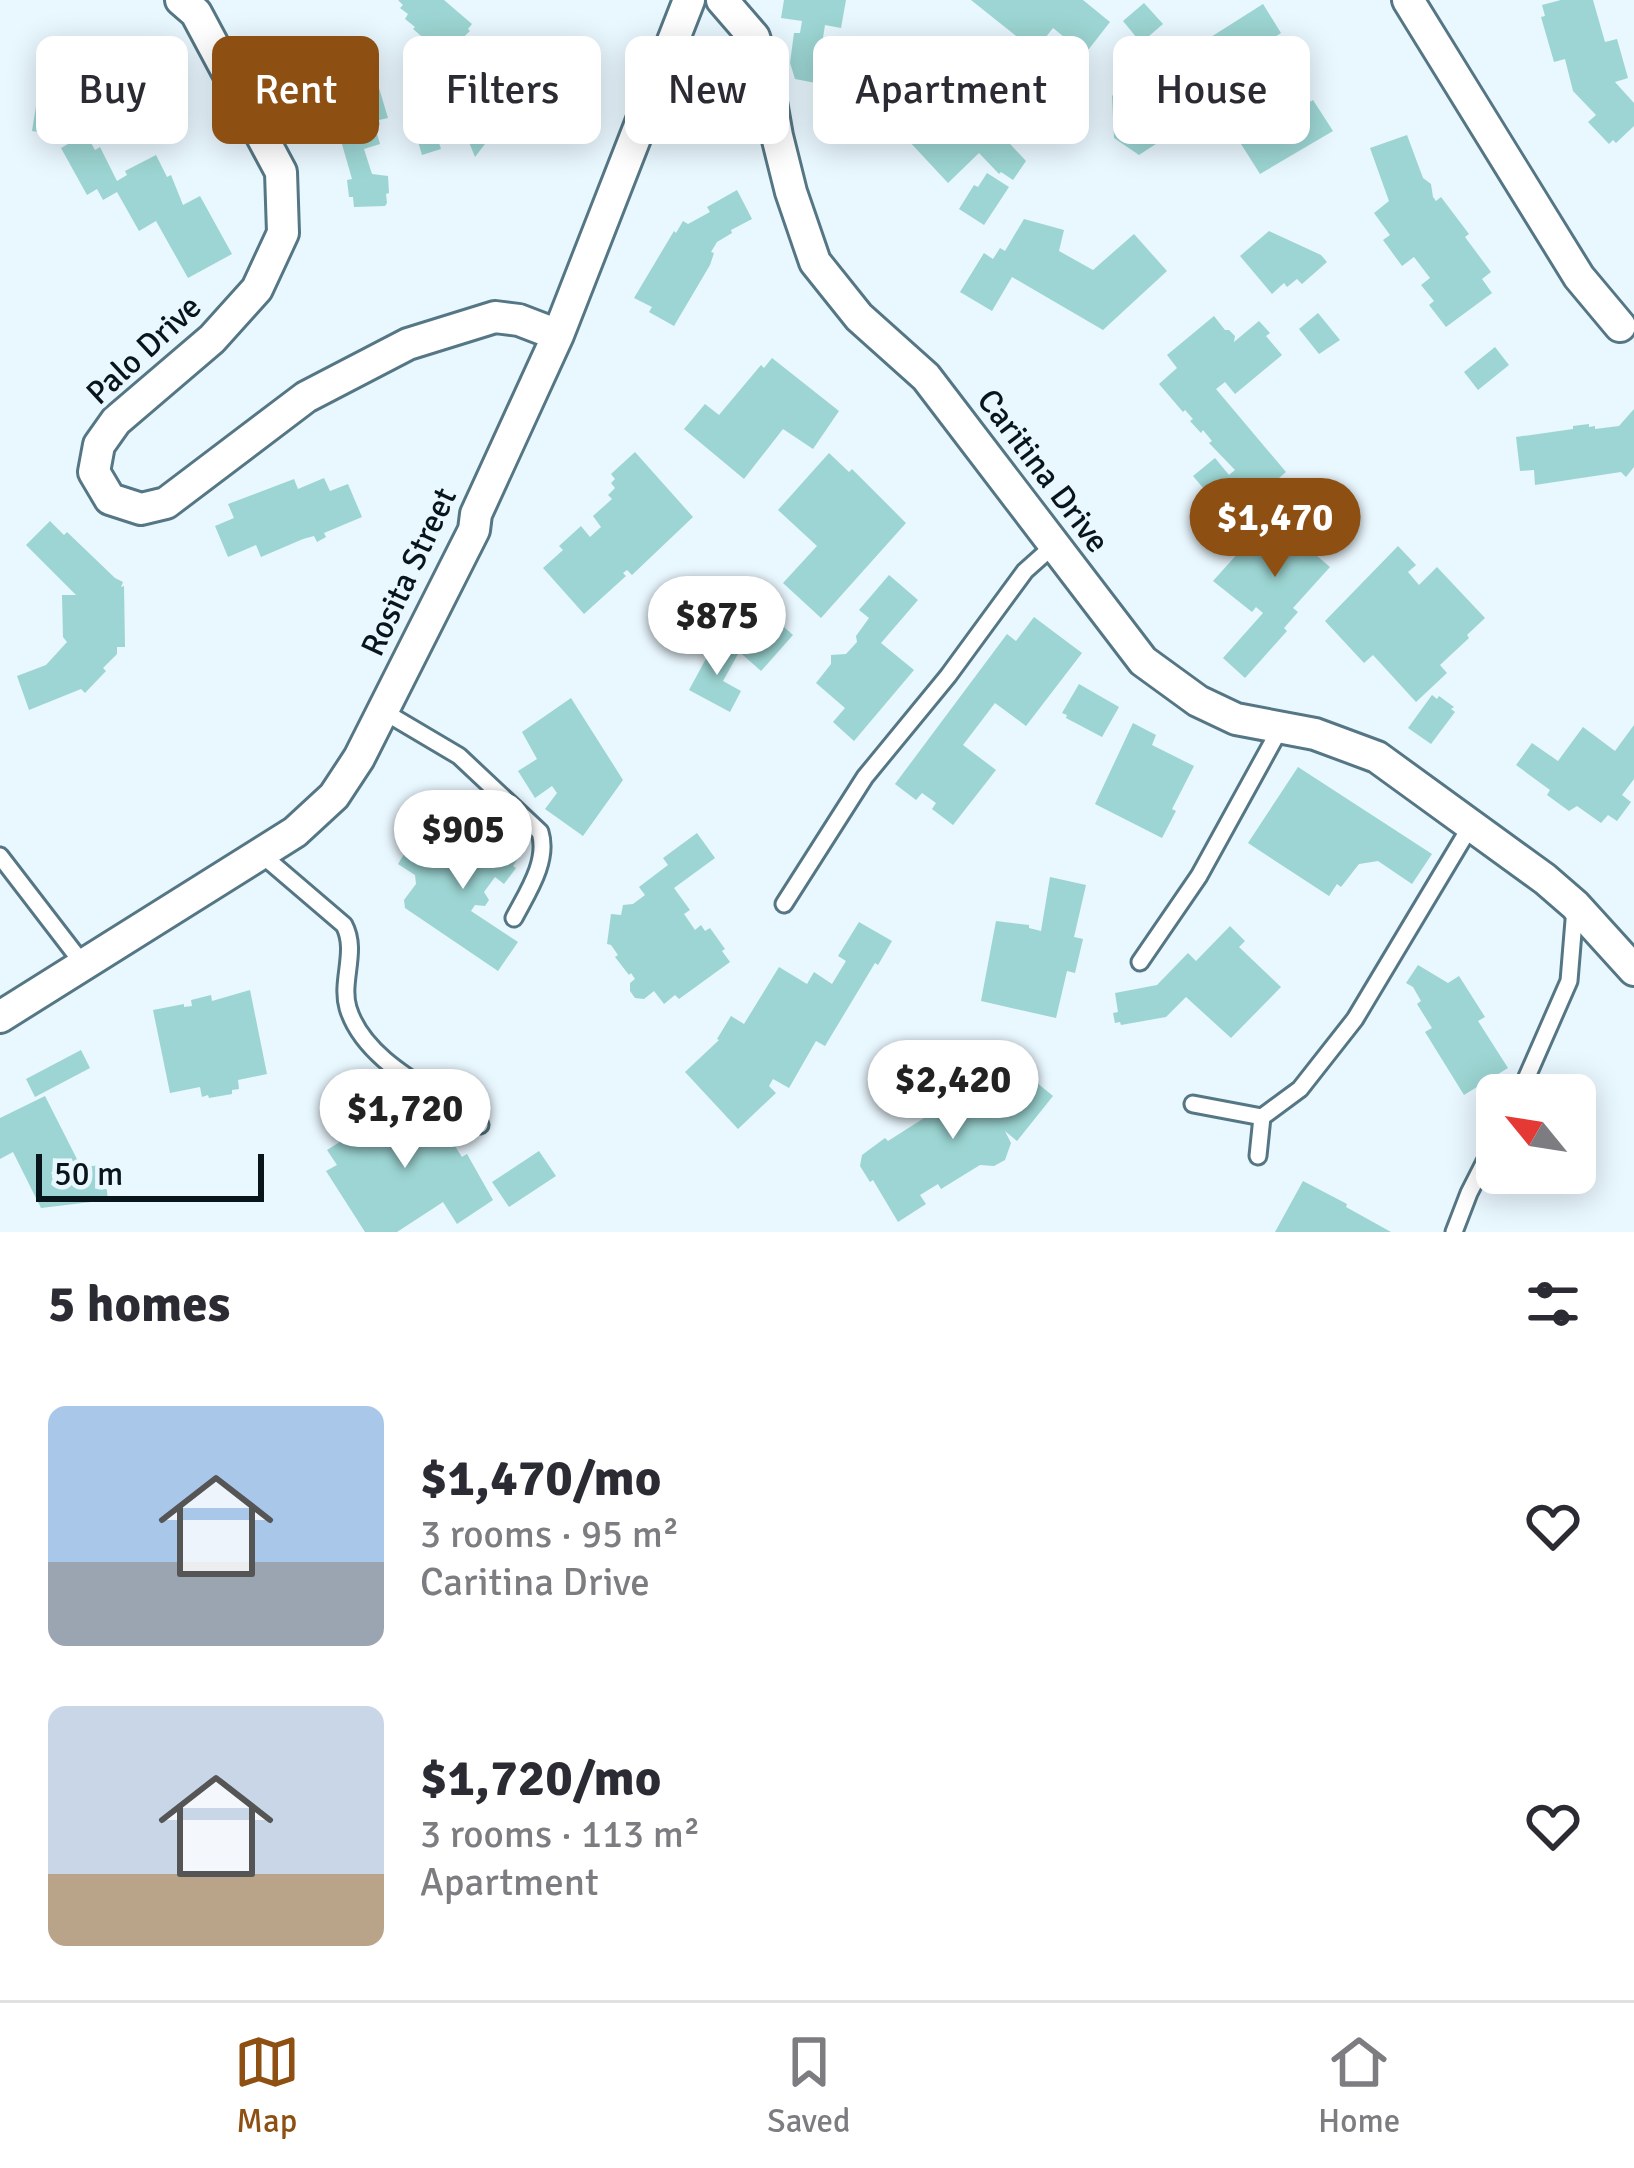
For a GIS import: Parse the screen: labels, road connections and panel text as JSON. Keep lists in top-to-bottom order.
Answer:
{
  "streets": {
    "street": ["Palo Drive", "Caritina Drive", "Rosita Street"]
  },
  "crossings": [
    ["Palo Drive", "Rosita Street"]
  ],
  "scale_bar": "50 m",
  "north": "top left",
  "page": {
    "chip": [
      "Buy",
      "Rent",
      "Filters",
      "New",
      "Apartment",
      "House"
    ],
    "price": [
      "$1,470",
      "$875",
      "$905",
      "$2,420",
      "$1,720"
    ],
    "scale": "50 m",
    "heading": "5 homes",
    "list": [
      {
        "name": "$1,470/mo",
        "note": "3 rooms · 95 m² · Caritina Drive"
      },
      {
        "name": "$1,720/mo",
        "note": "3 rooms · 113 m² · Apartment"
      }
    ],
    "tabs": ["Map", "Saved", "Home"]
  }
}
